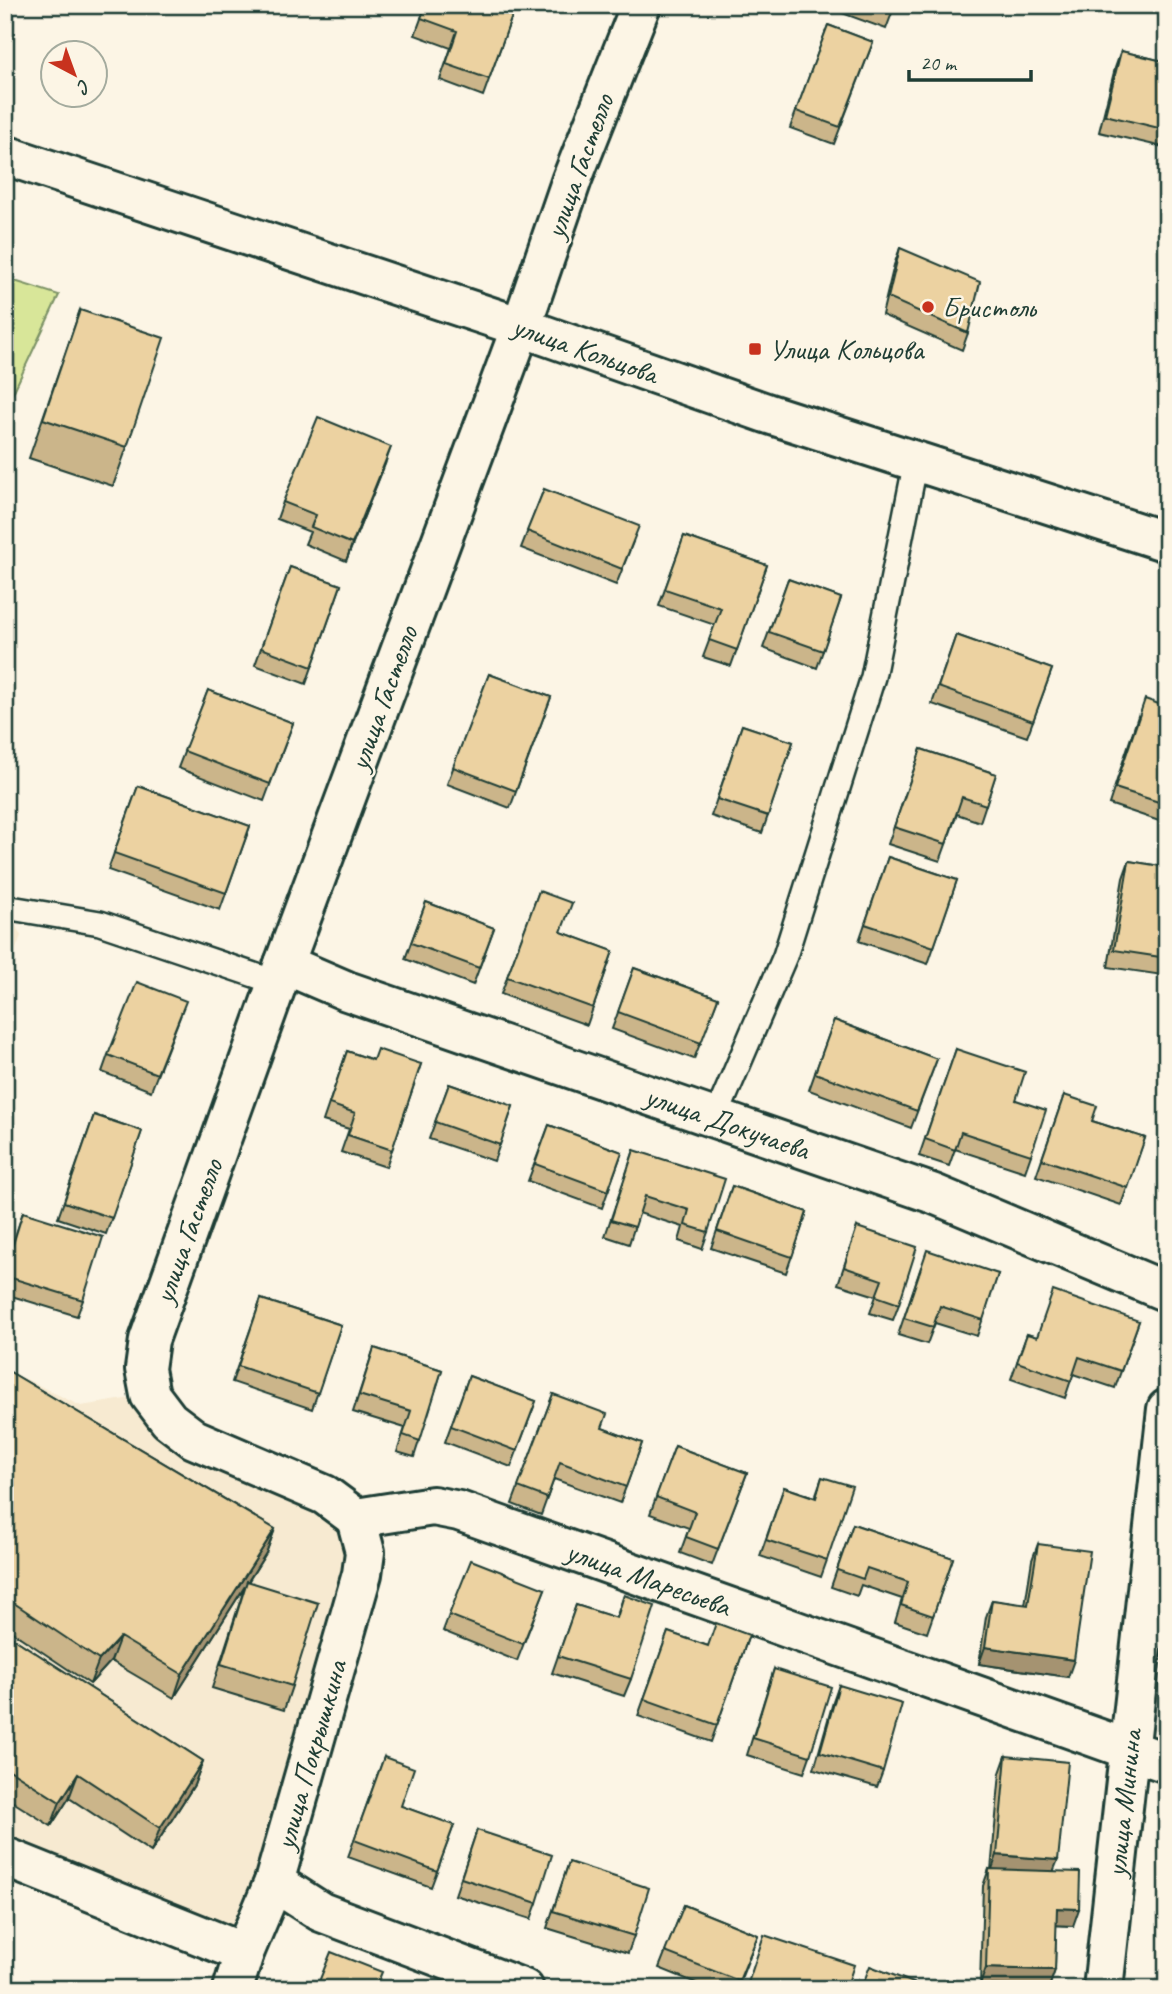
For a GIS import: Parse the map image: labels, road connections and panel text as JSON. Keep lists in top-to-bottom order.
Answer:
{
  "streets": {
    "street": [
      "улица Гастелло",
      "улица Кольцова",
      "улица Докучаева",
      "улица Маресьева",
      "улица Покрышкина",
      "улица Минина"
    ]
  },
  "crossings": [
    ["улица Гастелло", "улица Кольцова"],
    ["улица Гастелло", "улица Докучаева"],
    ["улица Гастелло", "улица Маресьева"],
    ["улица Гастелло", "улица Покрышкина"],
    ["улица Маресьева", "улица Покрышкина"],
    ["улица Маресьева", "улица Минина"]
  ],
  "places": {
    "other": ["Бристоль"],
    "transit": ["Улица Кольцова"]
  },
  "scale_bar": "20 m",
  "north": "bottom right"
}
